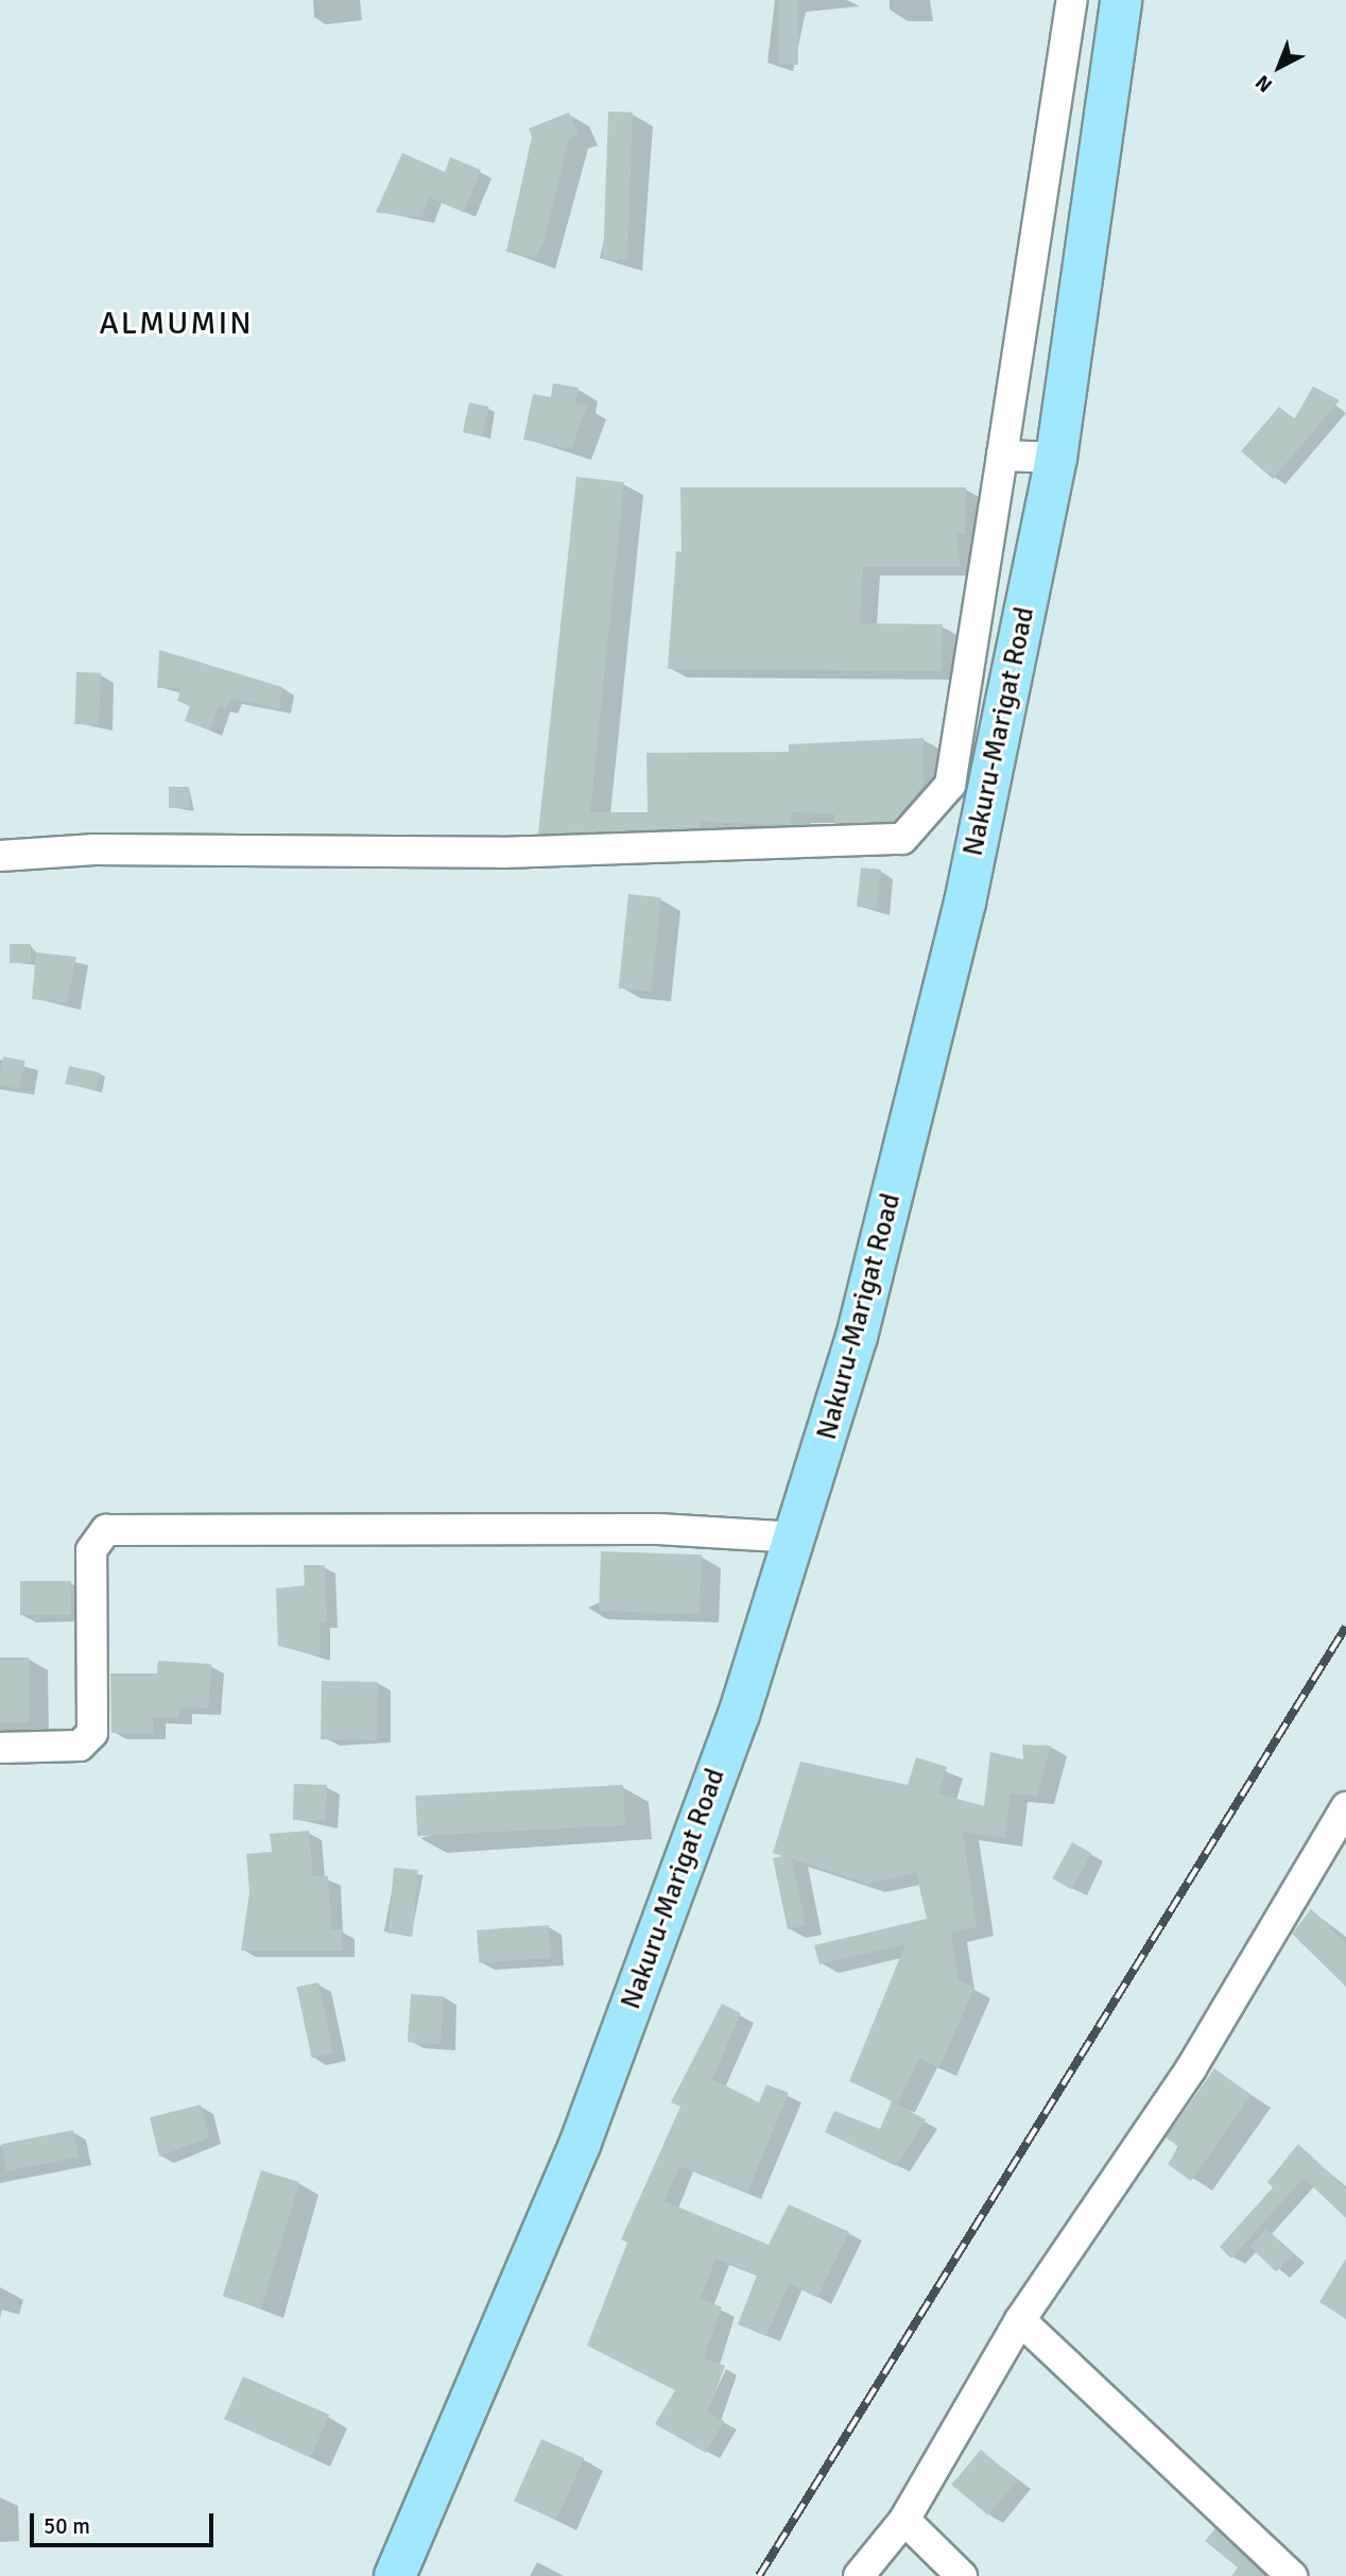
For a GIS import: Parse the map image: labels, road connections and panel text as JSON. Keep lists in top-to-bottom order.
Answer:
{
  "streets": {
    "main road": ["Nakuru-Marigat Road"]
  },
  "districts": ["ALMUMIN"],
  "scale_bar": "50 m",
  "north": "bottom left"
}
